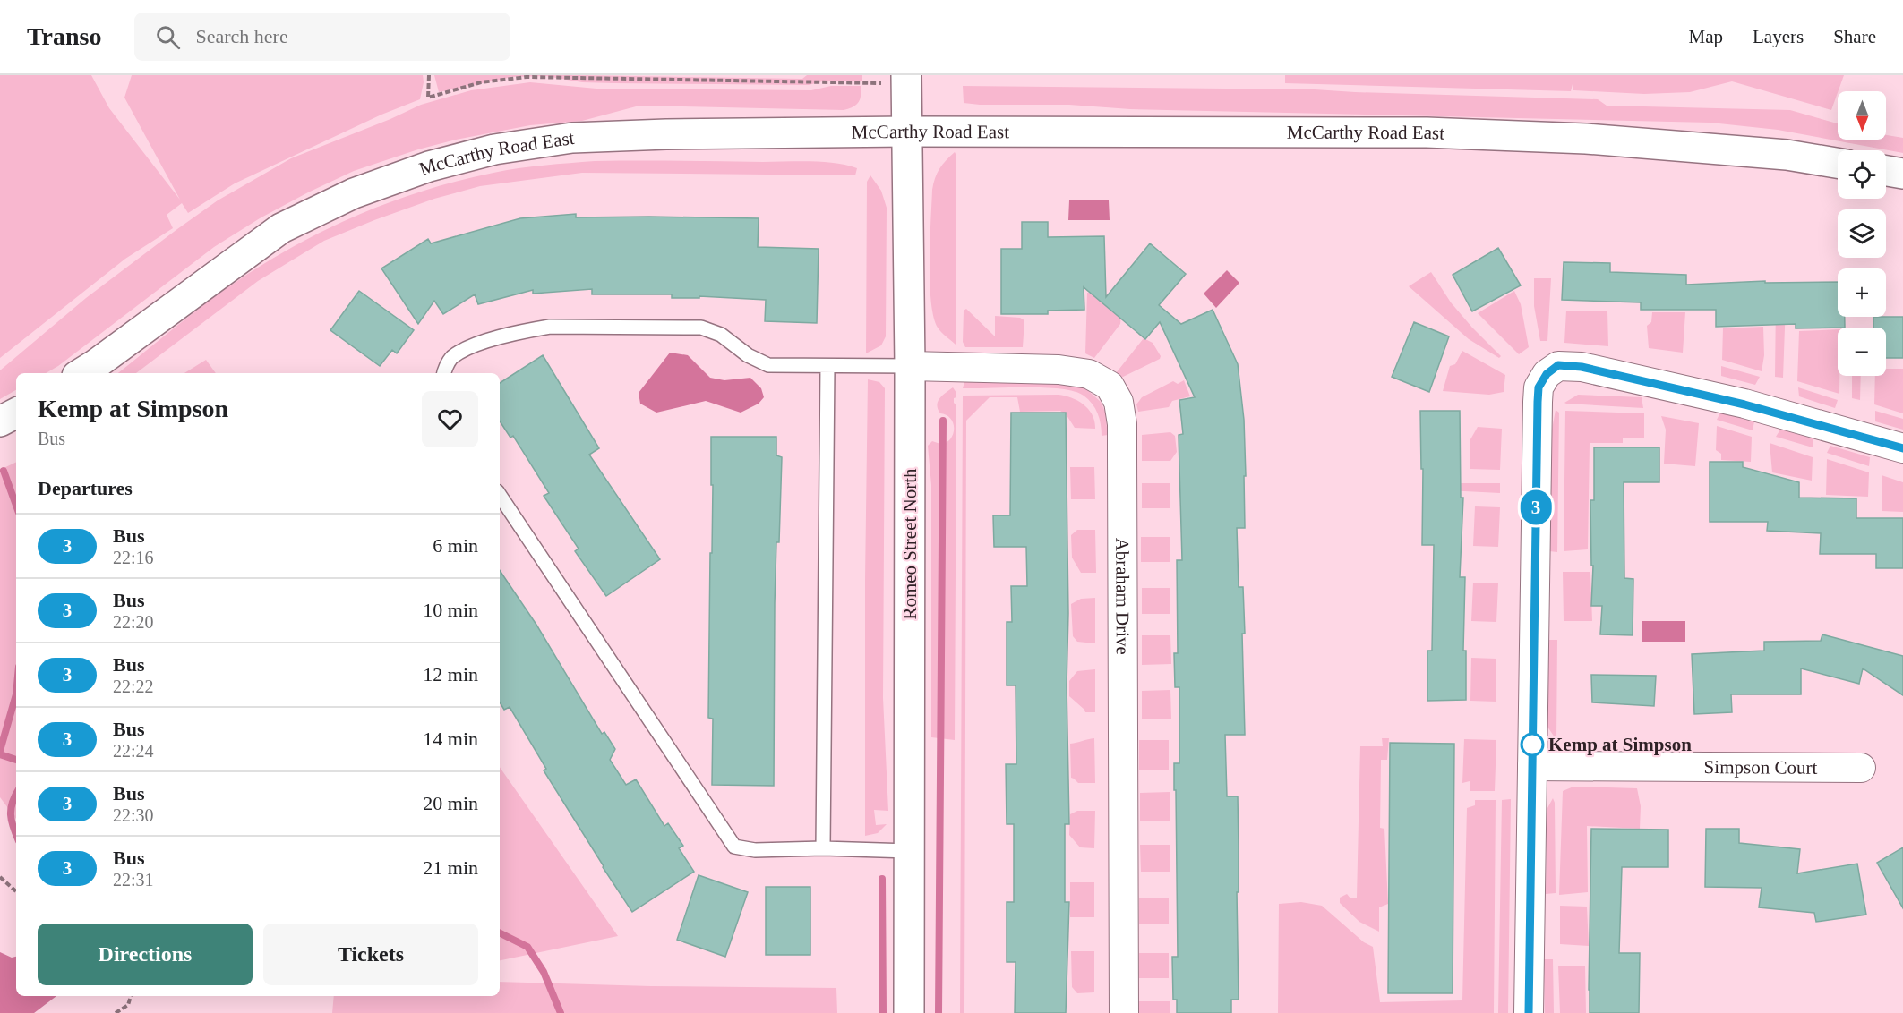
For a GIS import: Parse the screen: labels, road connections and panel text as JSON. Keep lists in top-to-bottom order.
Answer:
{
  "streets": {
    "street": [
      "McCarthy Road East",
      "Romeo Street North",
      "Abraham Drive",
      "Simpson Court"
    ]
  },
  "crossings": [
    ["McCarthy Road East", "Romeo Street North"],
    ["Romeo Street North", "Abraham Drive"]
  ],
  "places": ["Kemp at Simpson"],
  "lines": ["bus line 3"],
  "north": "bottom",
  "page": {
    "header": "Transo",
    "search": "Search here",
    "nav": ["Map", "Layers", "Share"],
    "on_map": "3",
    "map_buttons": ["+", "−"],
    "heading": [
      ["Kemp at Simpson", "Bus"],
      "Departures"
    ],
    "list": [
      {
        "mark": "3",
        "name": "Bus",
        "note": "22:16",
        "value": "6 min"
      },
      {
        "mark": "3",
        "name": "Bus",
        "note": "22:20",
        "value": "10 min"
      },
      {
        "mark": "3",
        "name": "Bus",
        "note": "22:22",
        "value": "12 min"
      },
      {
        "mark": "3",
        "name": "Bus",
        "note": "22:24",
        "value": "14 min"
      },
      {
        "mark": "3",
        "name": "Bus",
        "note": "22:30",
        "value": "20 min"
      },
      {
        "mark": "3",
        "name": "Bus",
        "note": "22:31",
        "value": "21 min"
      }
    ],
    "buttons": ["Directions", "Tickets"]
  }
}
